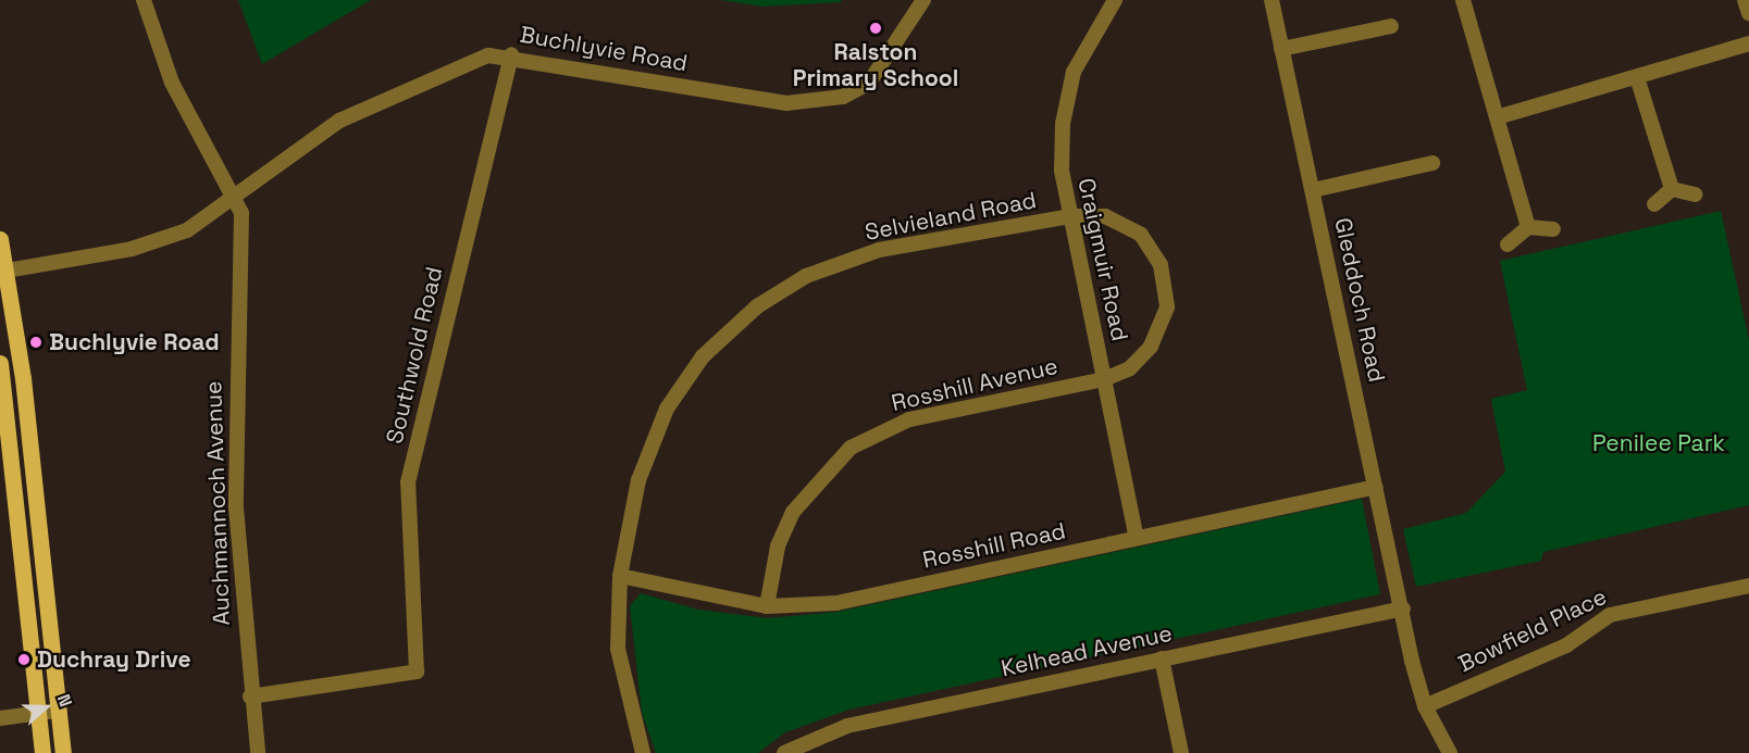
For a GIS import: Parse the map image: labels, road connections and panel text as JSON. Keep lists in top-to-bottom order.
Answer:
{
  "streets": {
    "street": [
      "Buchlyvie Road",
      "Selvieland Road",
      "Craigmuir Road",
      "Gleddoch Road",
      "Southwold Road",
      "Rosshill Avenue",
      "Auchmannoch Avenue",
      "Rosshill Road",
      "Bowfield Place",
      "Kelhead Avenue"
    ]
  },
  "crossings": [
    ["Buchlyvie Road", "Southwold Road"],
    ["Buchlyvie Road", "Auchmannoch Avenue"],
    ["Selvieland Road", "Craigmuir Road"],
    ["Selvieland Road", "Rosshill Avenue"],
    ["Selvieland Road", "Rosshill Road"],
    ["Craigmuir Road", "Rosshill Avenue"],
    ["Craigmuir Road", "Rosshill Road"],
    ["Gleddoch Road", "Rosshill Road"],
    ["Gleddoch Road", "Bowfield Place"],
    ["Gleddoch Road", "Kelhead Avenue"],
    ["Southwold Road", "Auchmannoch Avenue"],
    ["Rosshill Avenue", "Rosshill Road"]
  ],
  "parks": ["Penilee Park"],
  "places": ["Ralston Primary School", "Buchlyvie Road", "Duchray Drive"],
  "north": "right"
}
